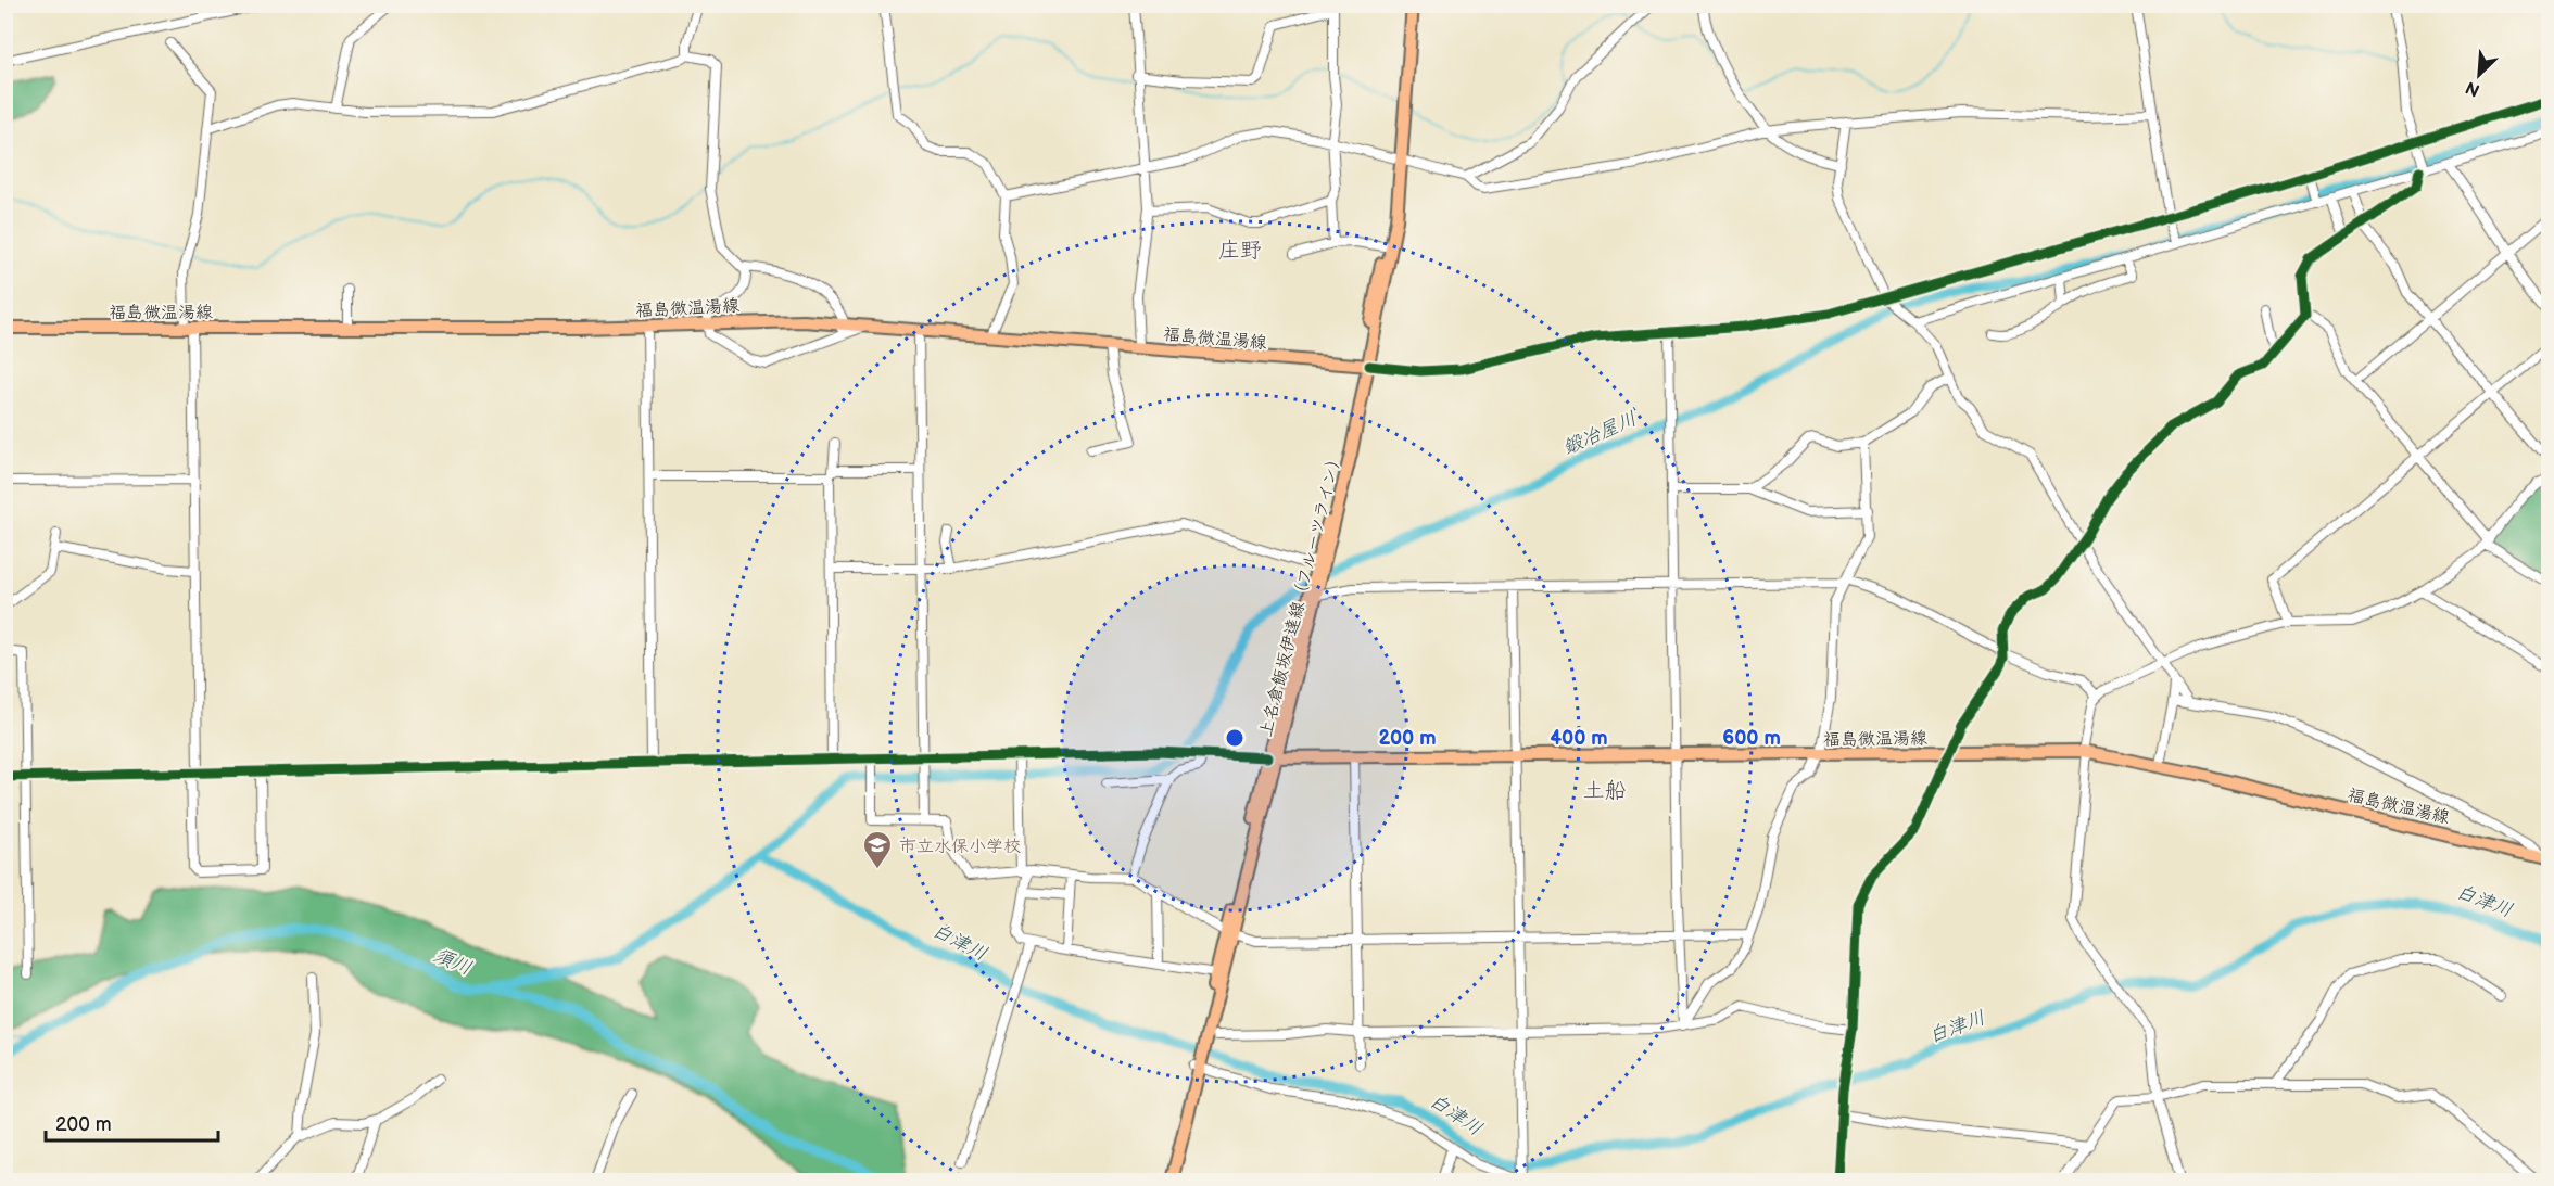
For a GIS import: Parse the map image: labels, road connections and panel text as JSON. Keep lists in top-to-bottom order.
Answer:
{
  "streets": {
    "main road": ["福島微温湯線", "上名倉飯坂伊達線（フルーツライン）"]
  },
  "crossings": [
    ["福島微温湯線", "上名倉飯坂伊達線（フルーツライン）"]
  ],
  "districts": ["庄野", "土船"],
  "water": ["鍛冶屋川", "白津川", "須川"],
  "places": {
    "school or university": ["市立水保小学校"]
  },
  "scale_bar": "200 m",
  "north": "bottom left",
  "rings": ["200 m", "400 m", "600 m"]
}
